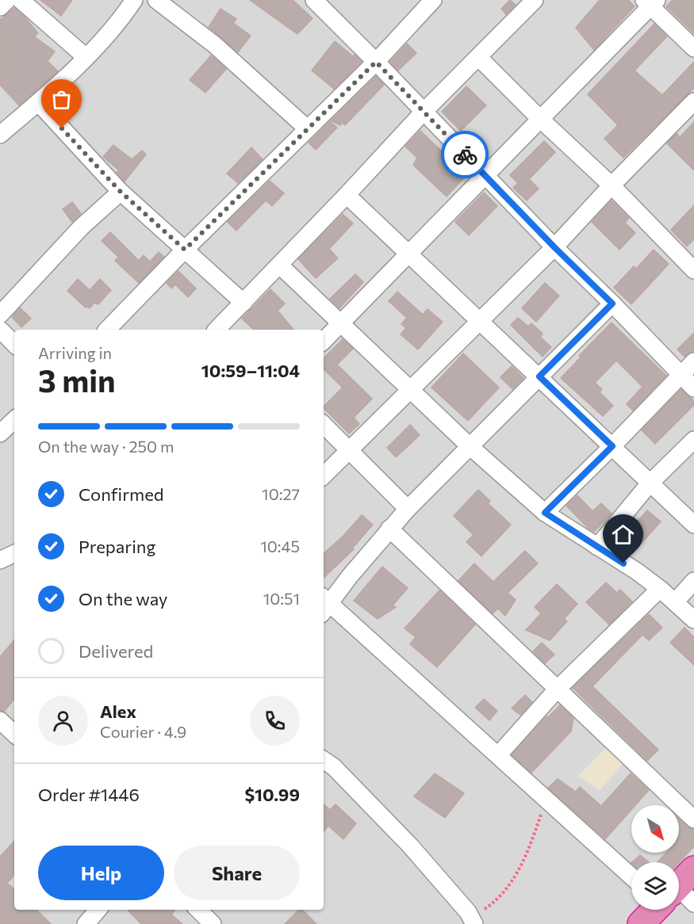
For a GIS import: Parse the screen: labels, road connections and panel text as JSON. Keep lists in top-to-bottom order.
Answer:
{
  "north": "bottom right",
  "page": {
    "heading": ["3 min", "Arriving in", "10:59–11:04"],
    "panel": [
      "Alex",
      "Courier · 4.9",
      "Order #1446",
      "$10.99"
    ],
    "bar": "On the way · 250 m",
    "list": [
      ["Confirmed", "10:27"],
      ["Preparing", "10:45"],
      ["On the way", "10:51"],
      "Delivered"
    ],
    "buttons": ["Help", "Share"]
  }
}
